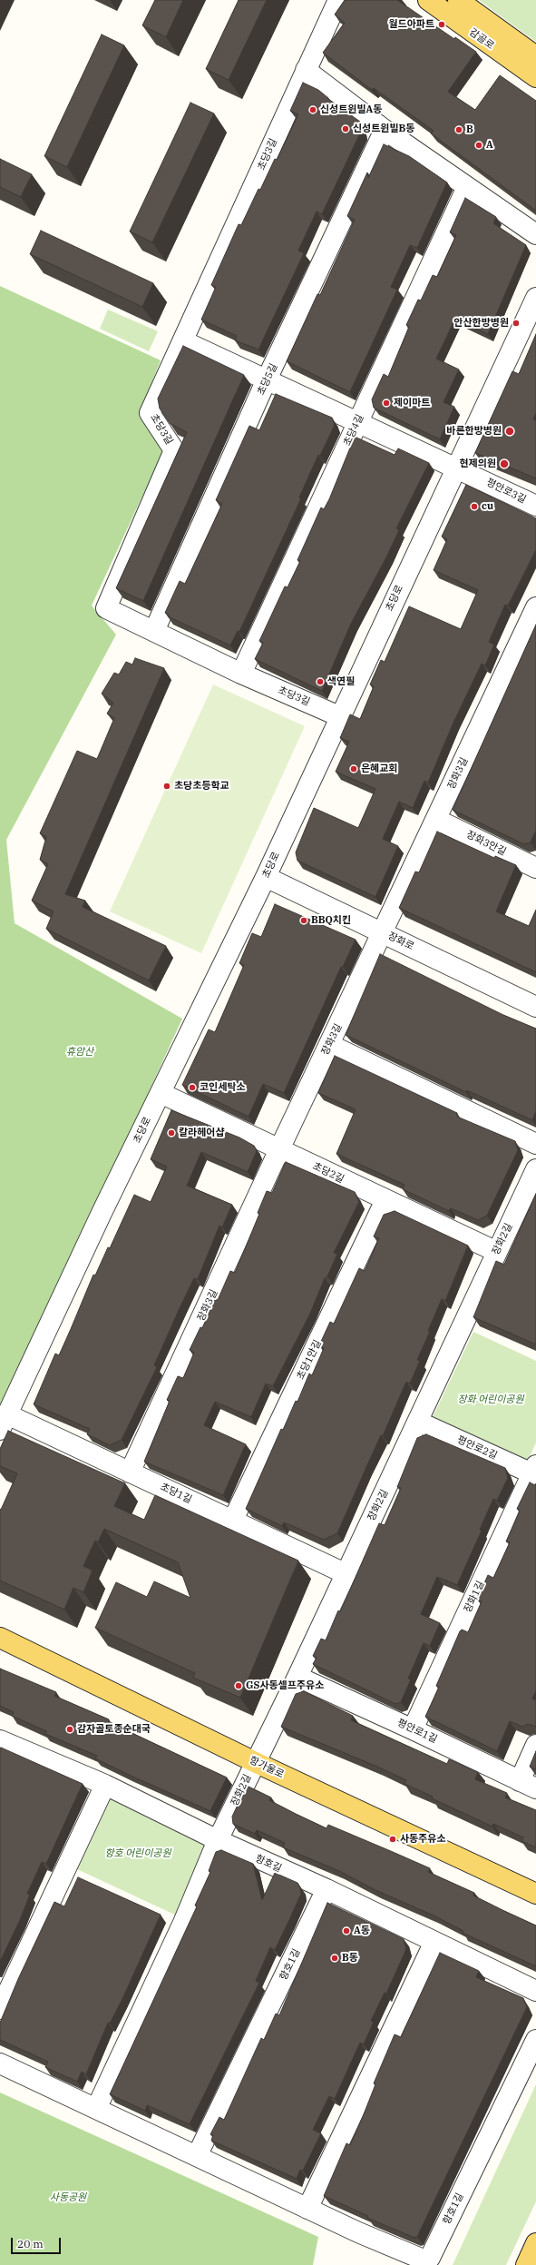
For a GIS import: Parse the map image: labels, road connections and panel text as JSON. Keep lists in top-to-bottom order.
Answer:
{
  "streets": {
    "main road": ["감골로", "항가울로"],
    "street": [
      "초당3길",
      "초당5길",
      "초당4길",
      "평안로3길",
      "초당로",
      "장화3길",
      "장화3안길",
      "장화로",
      "초당2길",
      "장화2길",
      "초당1안길",
      "평안로2길",
      "초당1길",
      "장화1길",
      "평안로1길",
      "항호길",
      "항호1길"
    ]
  },
  "crossings": [
    ["초당3길", "초당5길"],
    ["초당3길", "초당4길"],
    ["초당3길", "평안로3길"],
    ["초당3길", "초당로"],
    ["초당5길", "평안로3길"],
    ["초당4길", "평안로3길"],
    ["평안로3길", "초당로"],
    ["초당로", "장화로"],
    ["초당로", "초당2길"],
    ["초당로", "초당1길"],
    ["장화3길", "장화3안길"],
    ["장화3길", "장화로"],
    ["장화3길", "초당2길"],
    ["장화3길", "초당1길"],
    ["초당2길", "장화2길"],
    ["초당2길", "초당1안길"],
    ["장화2길", "평안로2길"],
    ["장화2길", "초당1길"],
    ["장화2길", "평안로1길"],
    ["장화2길", "항가울로"],
    ["장화2길", "항호길"],
    ["초당1안길", "초당1길"],
    ["평안로2길", "장화1길"],
    ["장화1길", "평안로1길"],
    ["항호길", "항호1길"]
  ],
  "parks": [
    "휴암산",
    "장화 어린이공원",
    "항호 어린이공원",
    "사동공원"
  ],
  "places": [
    "월드아파트",
    "신성트윈빌A동",
    "신성트윈빌B동",
    "B",
    "A",
    "안산한방병원",
    "제이마트",
    "바른한방병원",
    "현제의원",
    "cu",
    "색연필",
    "은혜교회",
    "초당초등학교",
    "BBQ치킨",
    "코인세탁소",
    "칼라헤어샵",
    "GS사동셀프주유소",
    "감자골토종순대국",
    "사동주유소",
    "A동",
    "B동"
  ],
  "scale_bar": "20 m"
}
